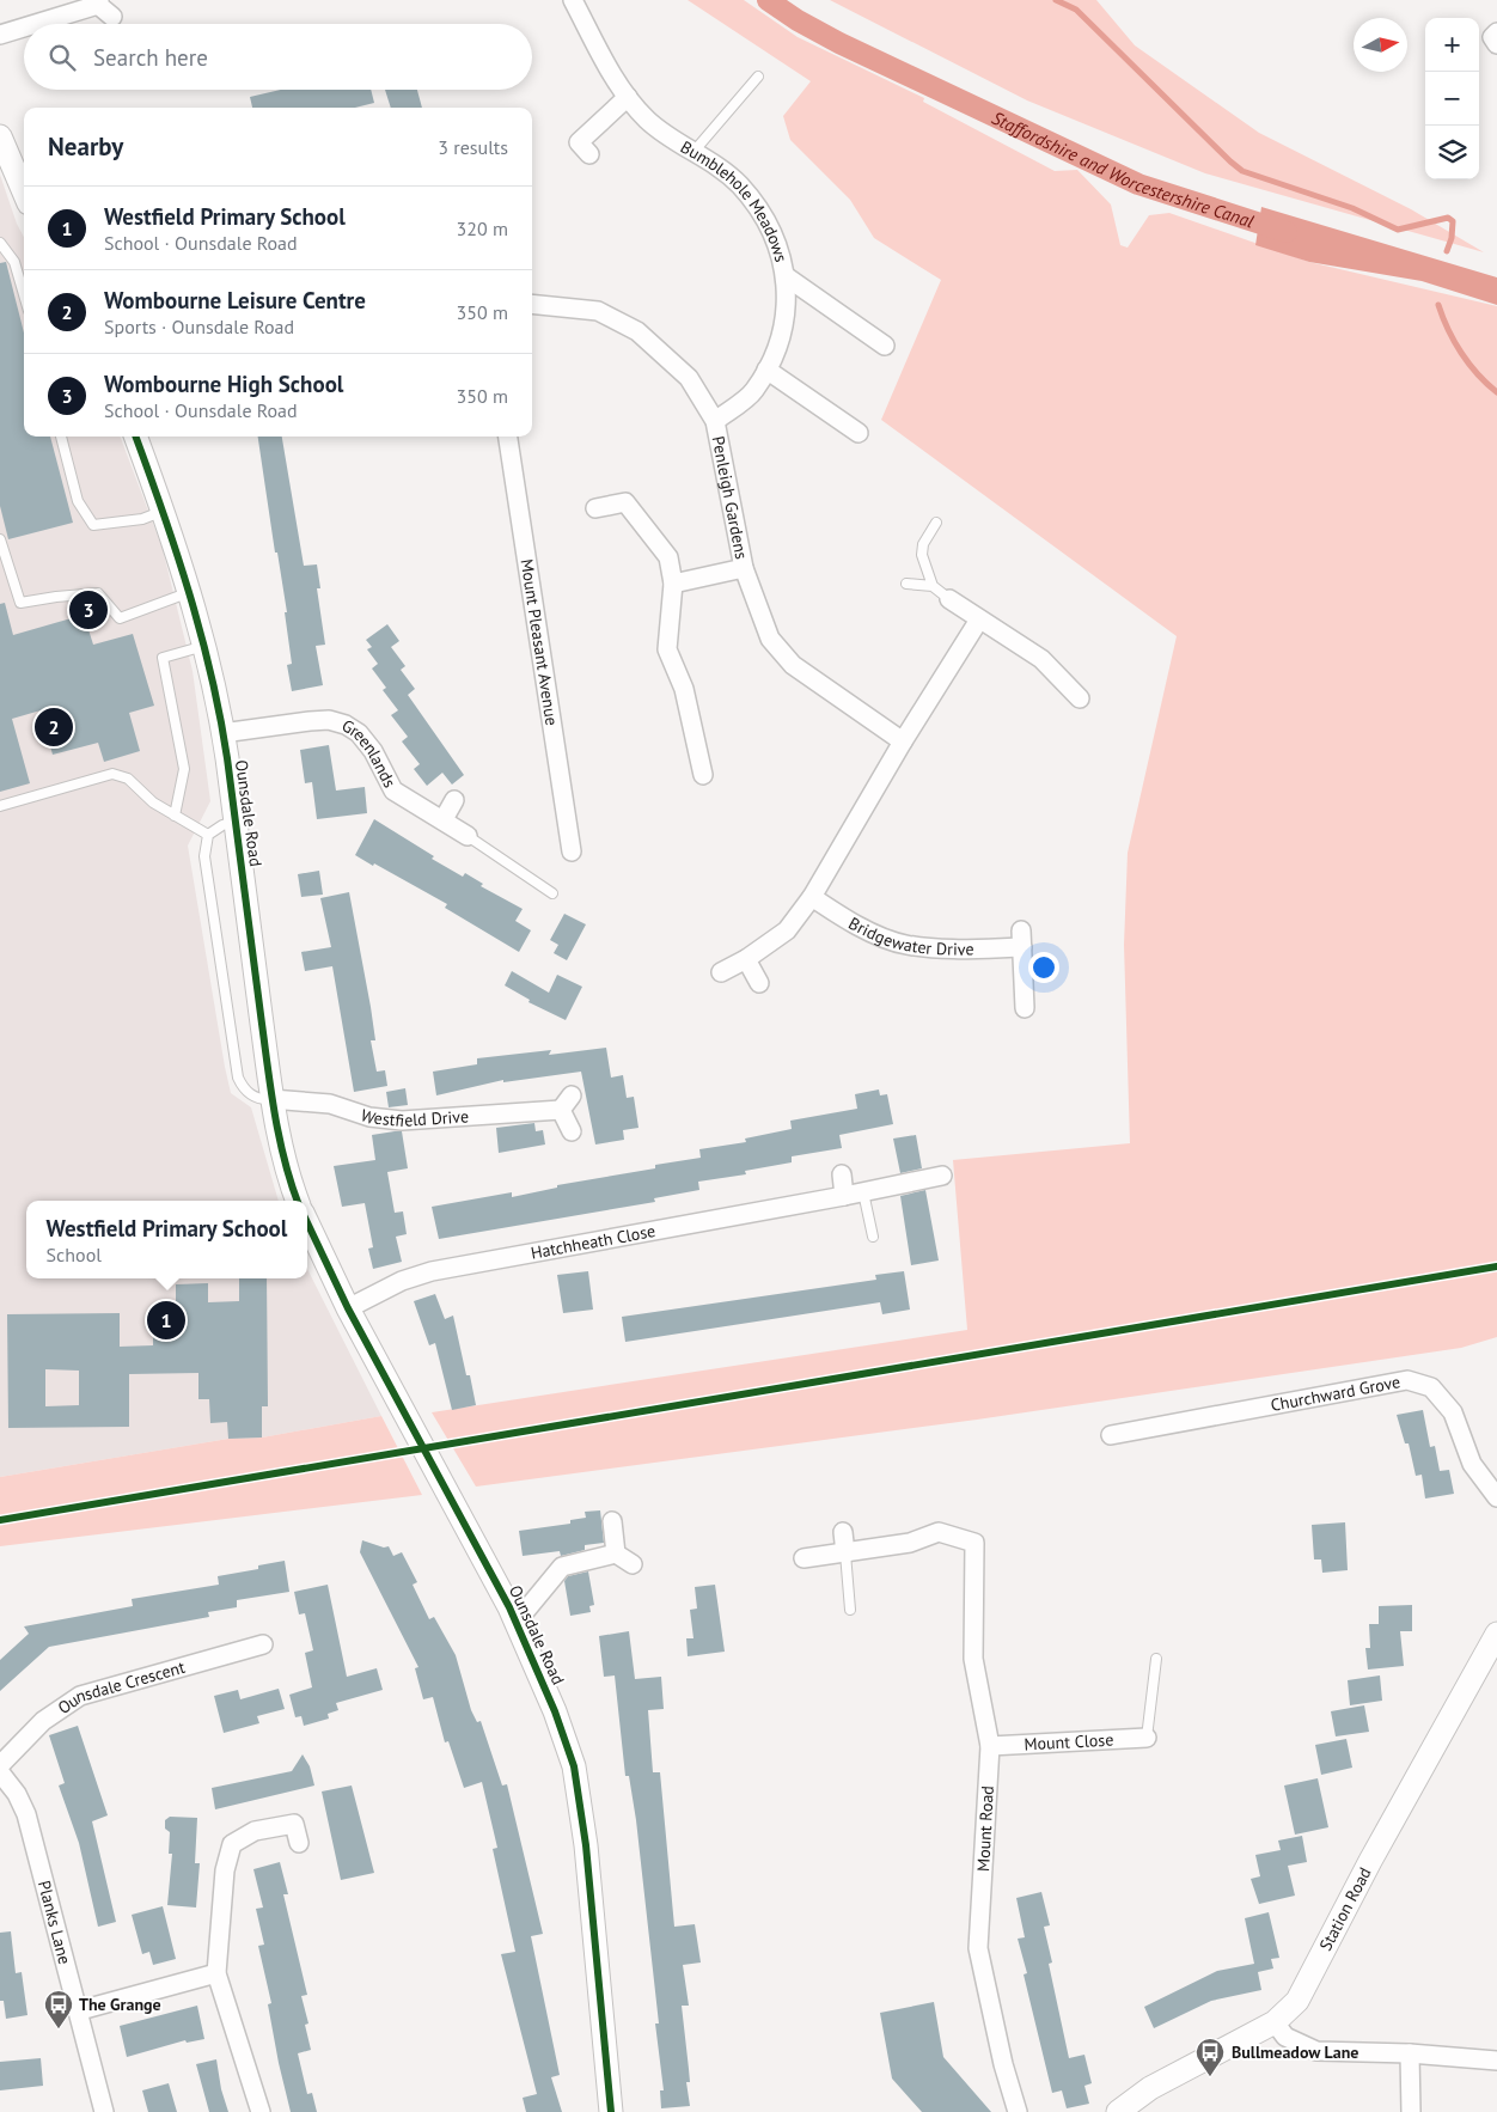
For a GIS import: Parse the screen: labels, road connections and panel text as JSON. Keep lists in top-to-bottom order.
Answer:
{
  "streets": {
    "street": [
      "Bumblehole Meadows",
      "Penleigh Gardens",
      "Mount Pleasant Avenue",
      "Greenlands",
      "Ounsdale Road",
      "Bridgewater Drive",
      "Westfield Drive",
      "Hatchheath Close",
      "Churchward Grove",
      "Ounsdale Crescent",
      "Mount Close",
      "Mount Road",
      "Station Road",
      "Planks Lane"
    ]
  },
  "crossings": [
    ["Bumblehole Meadows", "Penleigh Gardens"],
    ["Greenlands", "Ounsdale Road"],
    ["Ounsdale Road", "Westfield Drive"],
    ["Ounsdale Road", "Hatchheath Close"],
    ["Mount Close", "Mount Road"]
  ],
  "water": ["Staffordshire and Worcestershire Canal"],
  "places": {
    "bus stop": ["The Grange", "Bullmeadow Lane"]
  },
  "north": "right",
  "page": {
    "map_buttons": ["+", "−"],
    "search": "Search here",
    "heading": ["Nearby", "3 results"],
    "list": [
      {
        "mark": "1",
        "name": "Westfield Primary School",
        "note": "School · Ounsdale Road",
        "value": "320 m"
      },
      {
        "mark": "2",
        "name": "Wombourne Leisure Centre",
        "note": "Sports · Ounsdale Road",
        "value": "350 m"
      },
      {
        "mark": "3",
        "name": "Wombourne High School",
        "note": "School · Ounsdale Road",
        "value": "350 m"
      }
    ],
    "pins": ["3", "2", "1"],
    "popup": ["Westfield Primary School", "School"]
  }
}
